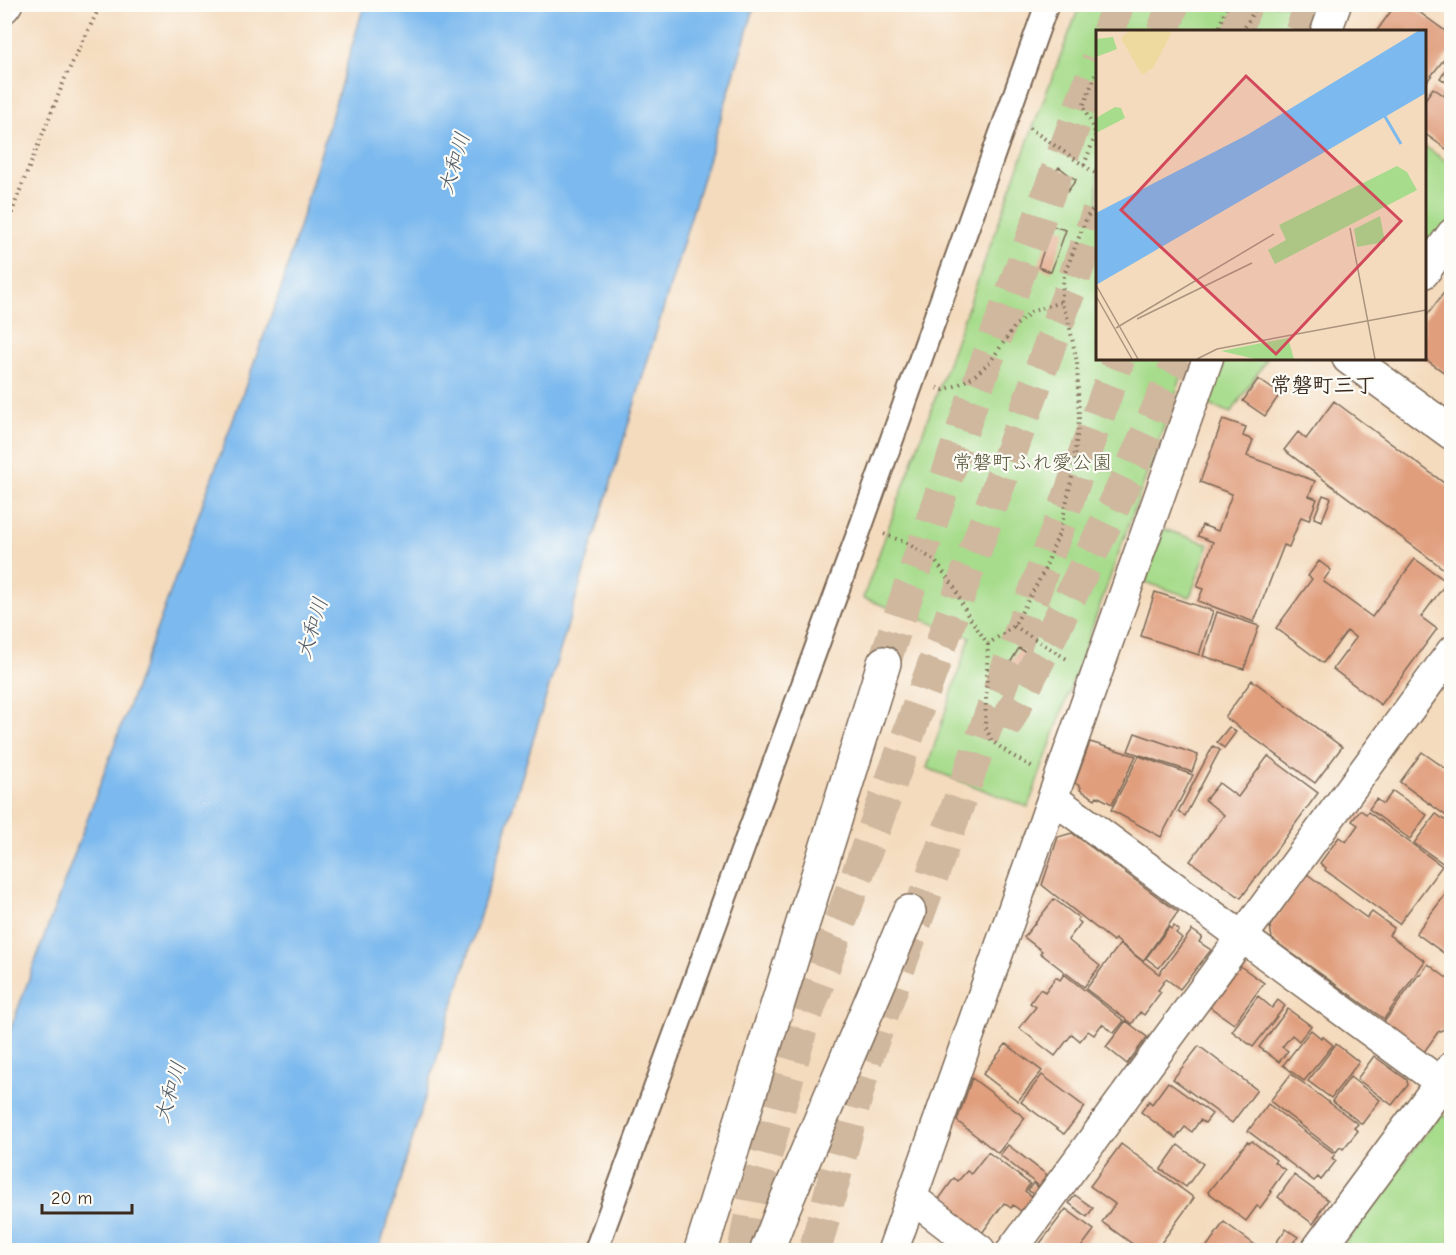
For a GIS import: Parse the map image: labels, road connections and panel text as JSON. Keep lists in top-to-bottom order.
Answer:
{
  "districts": ["常磐町三丁"],
  "water": ["大和川"],
  "parks": ["常磐町ふれ愛公園"],
  "scale_bar": "20 m"
}
